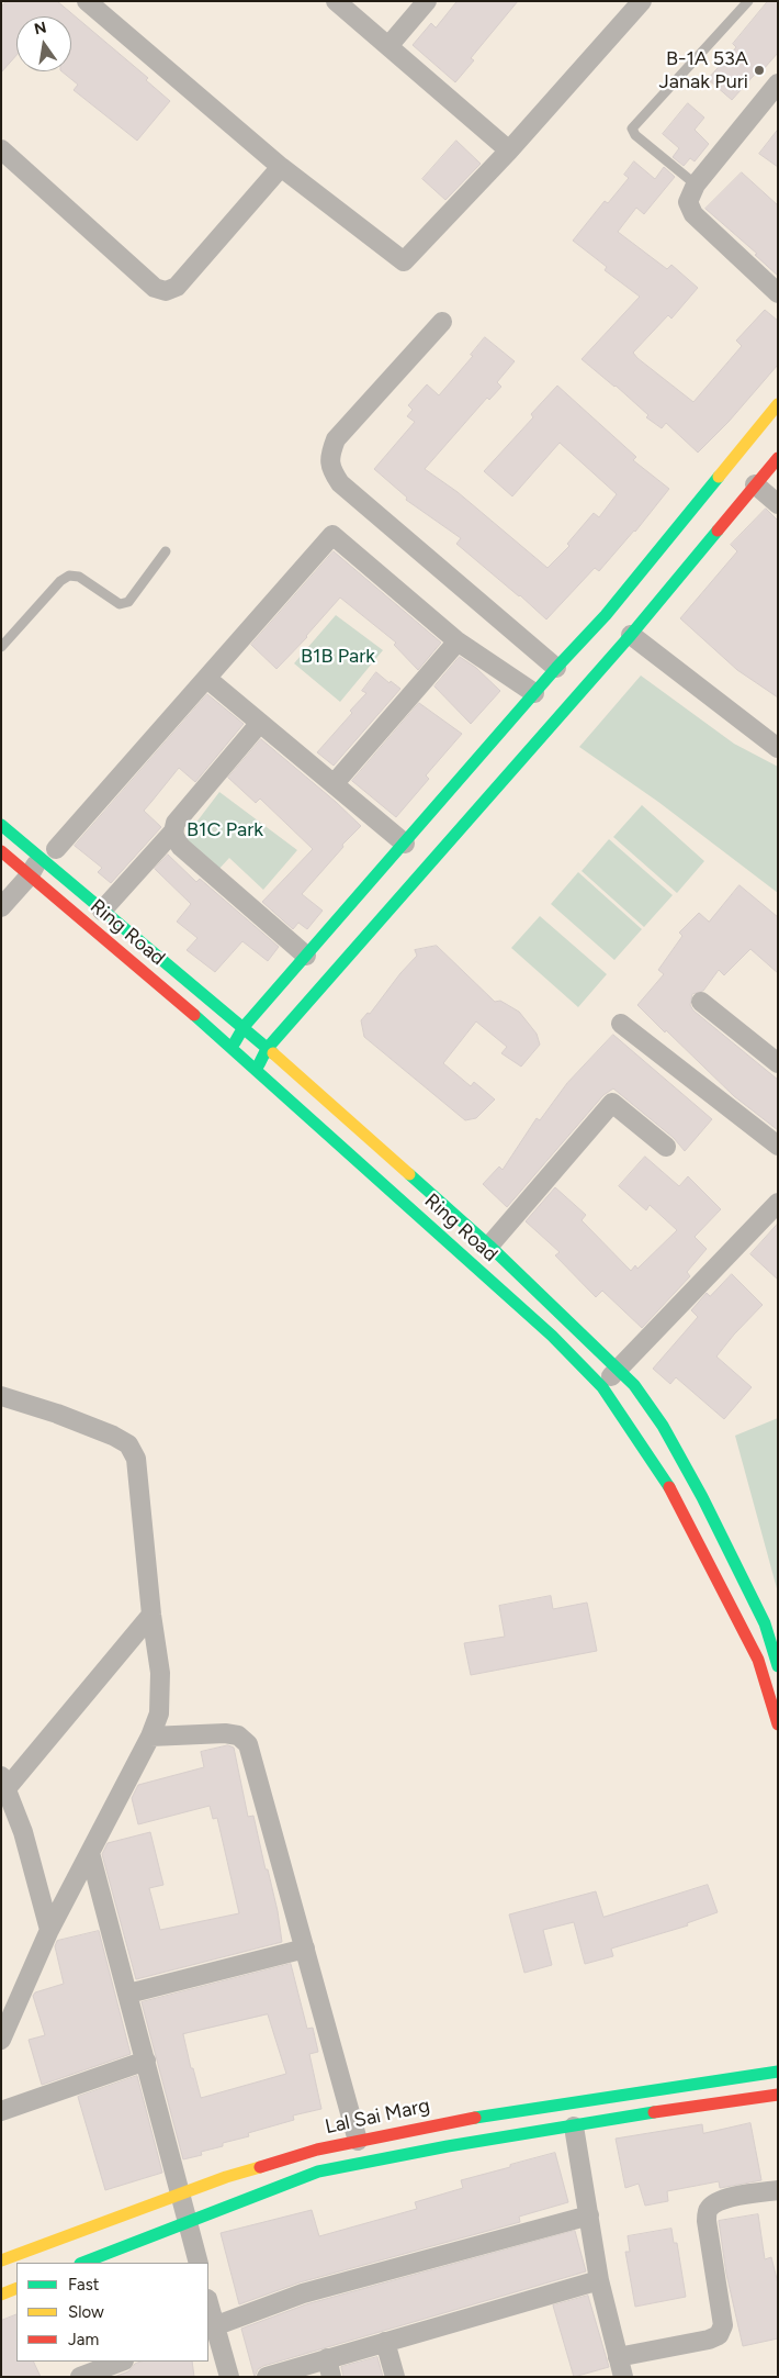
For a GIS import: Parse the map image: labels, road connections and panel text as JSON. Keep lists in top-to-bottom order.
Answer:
{
  "streets": {
    "street": ["Ring Road", "Lal Sai Marg"]
  },
  "parks": ["B1B Park", "B1C Park"],
  "places": ["B-1A 53A Janak Puri"],
  "legend": ["Fast", "Slow", "Jam"],
  "north": "top"
}
